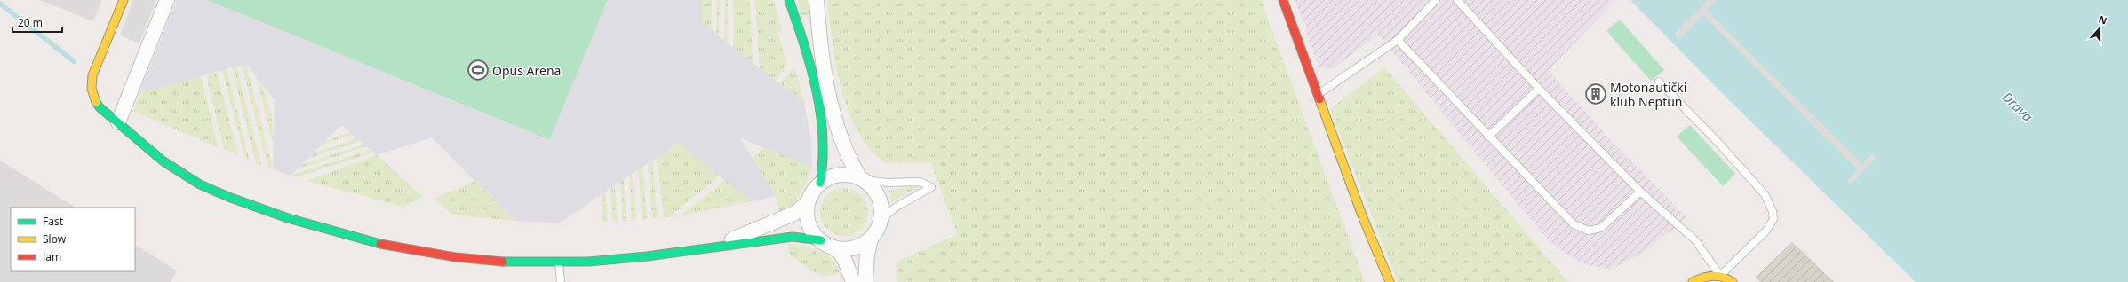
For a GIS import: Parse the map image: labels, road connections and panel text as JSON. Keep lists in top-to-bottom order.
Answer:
{
  "water": ["Drava"],
  "places": {
    "sports": ["Opus Arena"],
    "building": ["Motonautički klub Neptun"]
  },
  "legend": ["Fast", "Slow", "Jam"],
  "scale_bar": "20 m",
  "north": "top"
}
